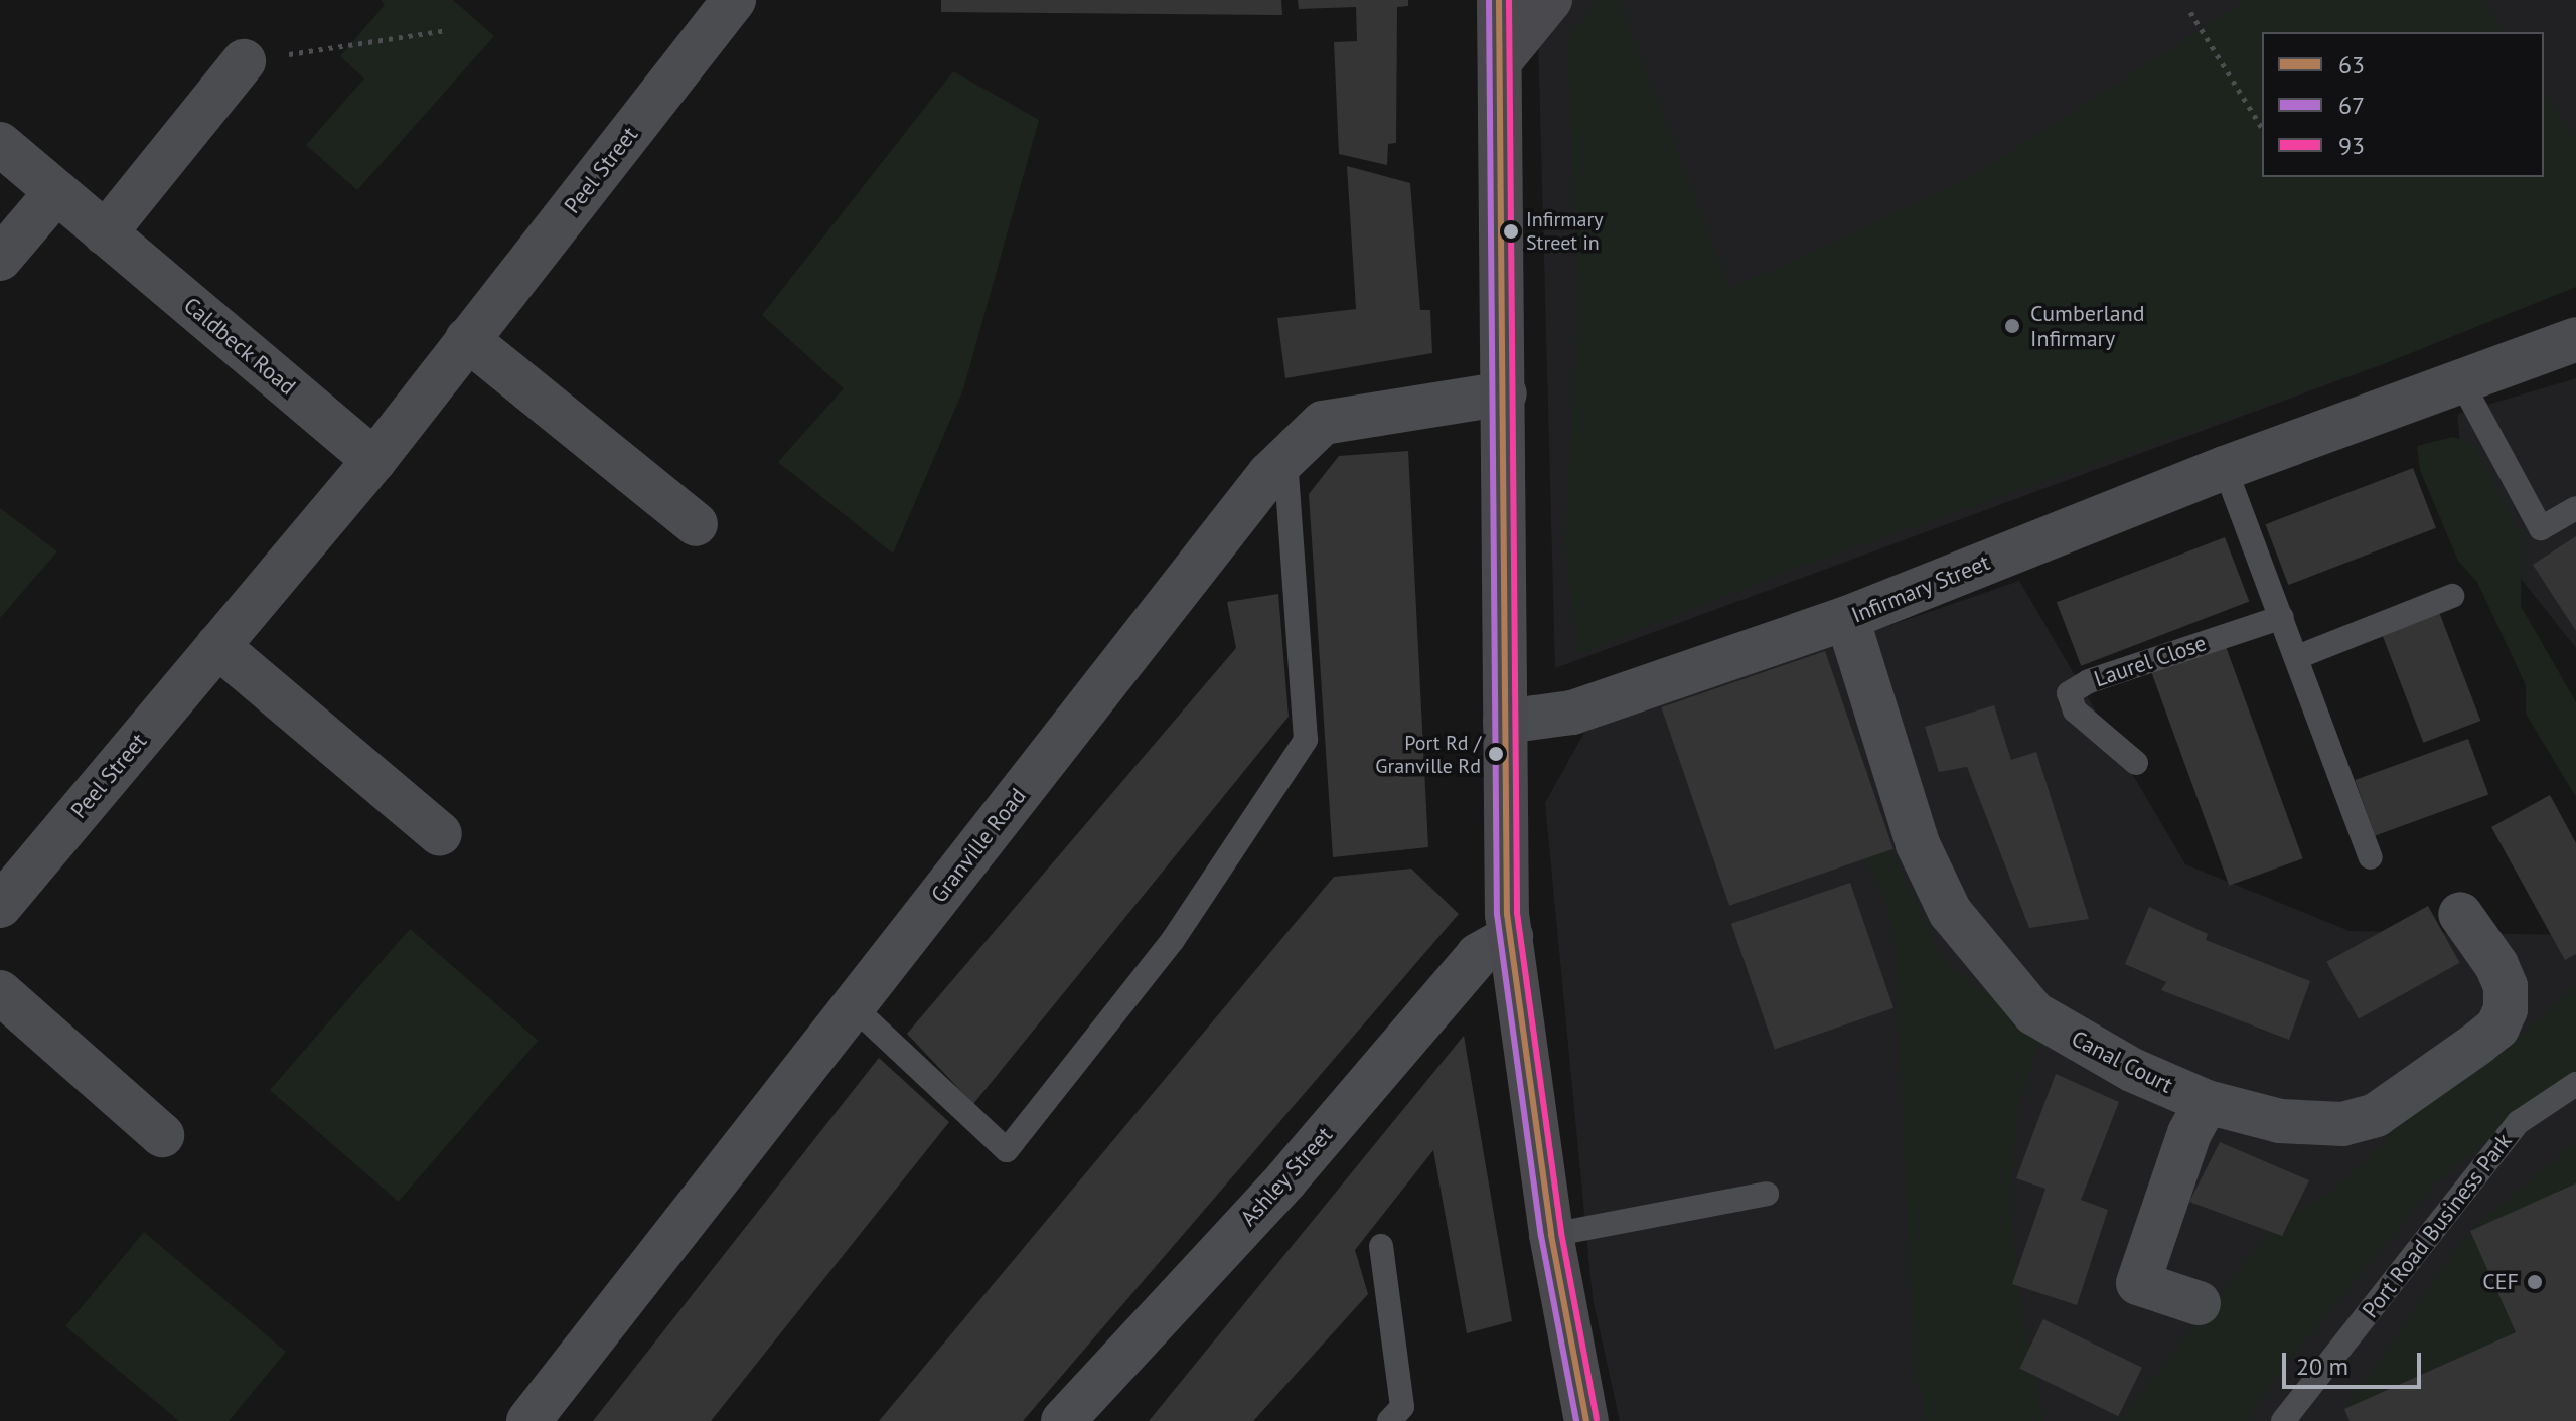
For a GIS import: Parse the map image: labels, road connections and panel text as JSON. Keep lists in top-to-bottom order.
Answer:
{
  "streets": {
    "street": [
      "Peel Street",
      "Caldbeck Road",
      "Infirmary Street",
      "Granville Road",
      "Canal Court",
      "Ashley Street"
    ],
    "lane": ["Laurel Close", "Port Road Business Park"]
  },
  "crossings": [
    ["Peel Street", "Caldbeck Road"],
    ["Infirmary Street", "Canal Court"]
  ],
  "places": [
    "Infirmary Street in",
    "Cumberland Infirmary",
    "Port Rd / Granville Rd",
    "CEF"
  ],
  "lines": ["transit line 63", "transit line 67", "transit line 93"],
  "legend": ["63", "67", "93"],
  "scale_bar": "20 m"
}
